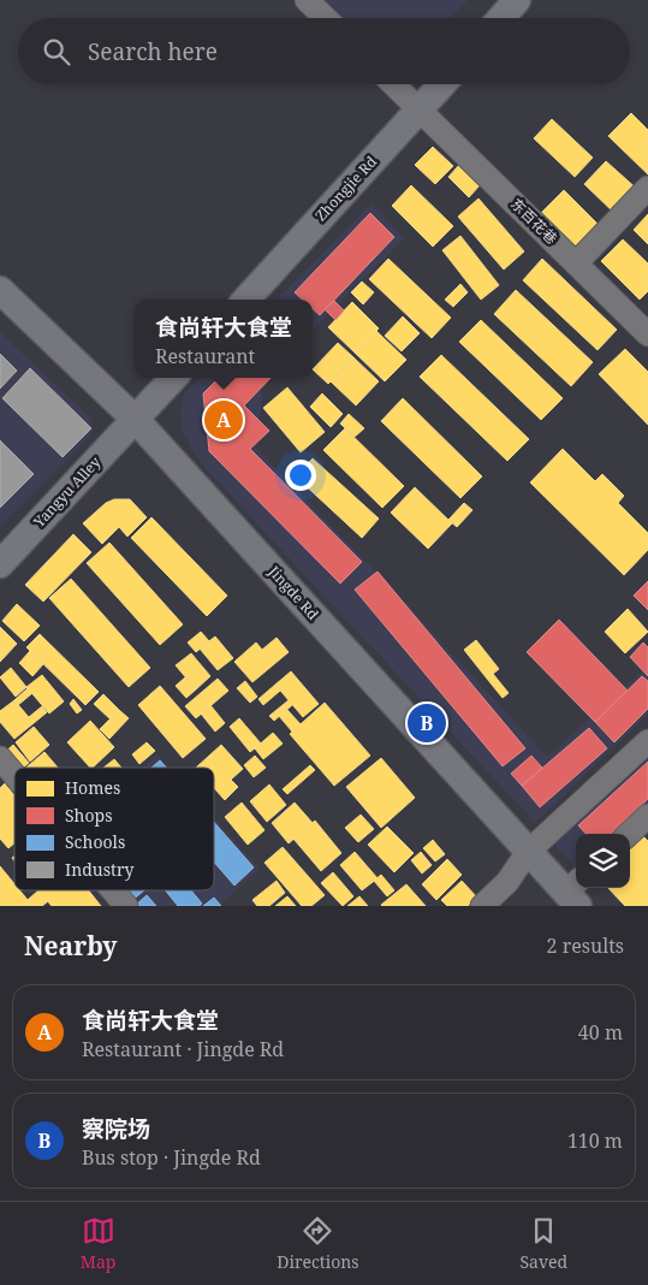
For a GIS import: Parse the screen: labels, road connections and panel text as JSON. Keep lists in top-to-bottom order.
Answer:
{
  "streets": {
    "main road": ["Zhongjie Rd", "Yangyu Alley", "Jingde Rd"],
    "street": ["东百花巷"]
  },
  "crossings": [
    ["Zhongjie Rd", "东百花巷"],
    ["Yangyu Alley", "Jingde Rd"]
  ],
  "legend": [
    "Homes",
    "Shops",
    "Schools",
    "Industry"
  ],
  "page": {
    "search": "Search here",
    "popup": ["食尚轩大食堂", "Restaurant"],
    "pins": ["A", "B"],
    "heading": ["Nearby", "2 results"],
    "list": [
      {
        "mark": "A",
        "name": "食尚轩大食堂",
        "note": "Restaurant · Jingde Rd",
        "value": "40 m"
      },
      {
        "mark": "B",
        "name": "察院场",
        "note": "Bus stop · Jingde Rd",
        "value": "110 m"
      }
    ],
    "nav": ["Map", "Directions", "Saved"]
  }
}
